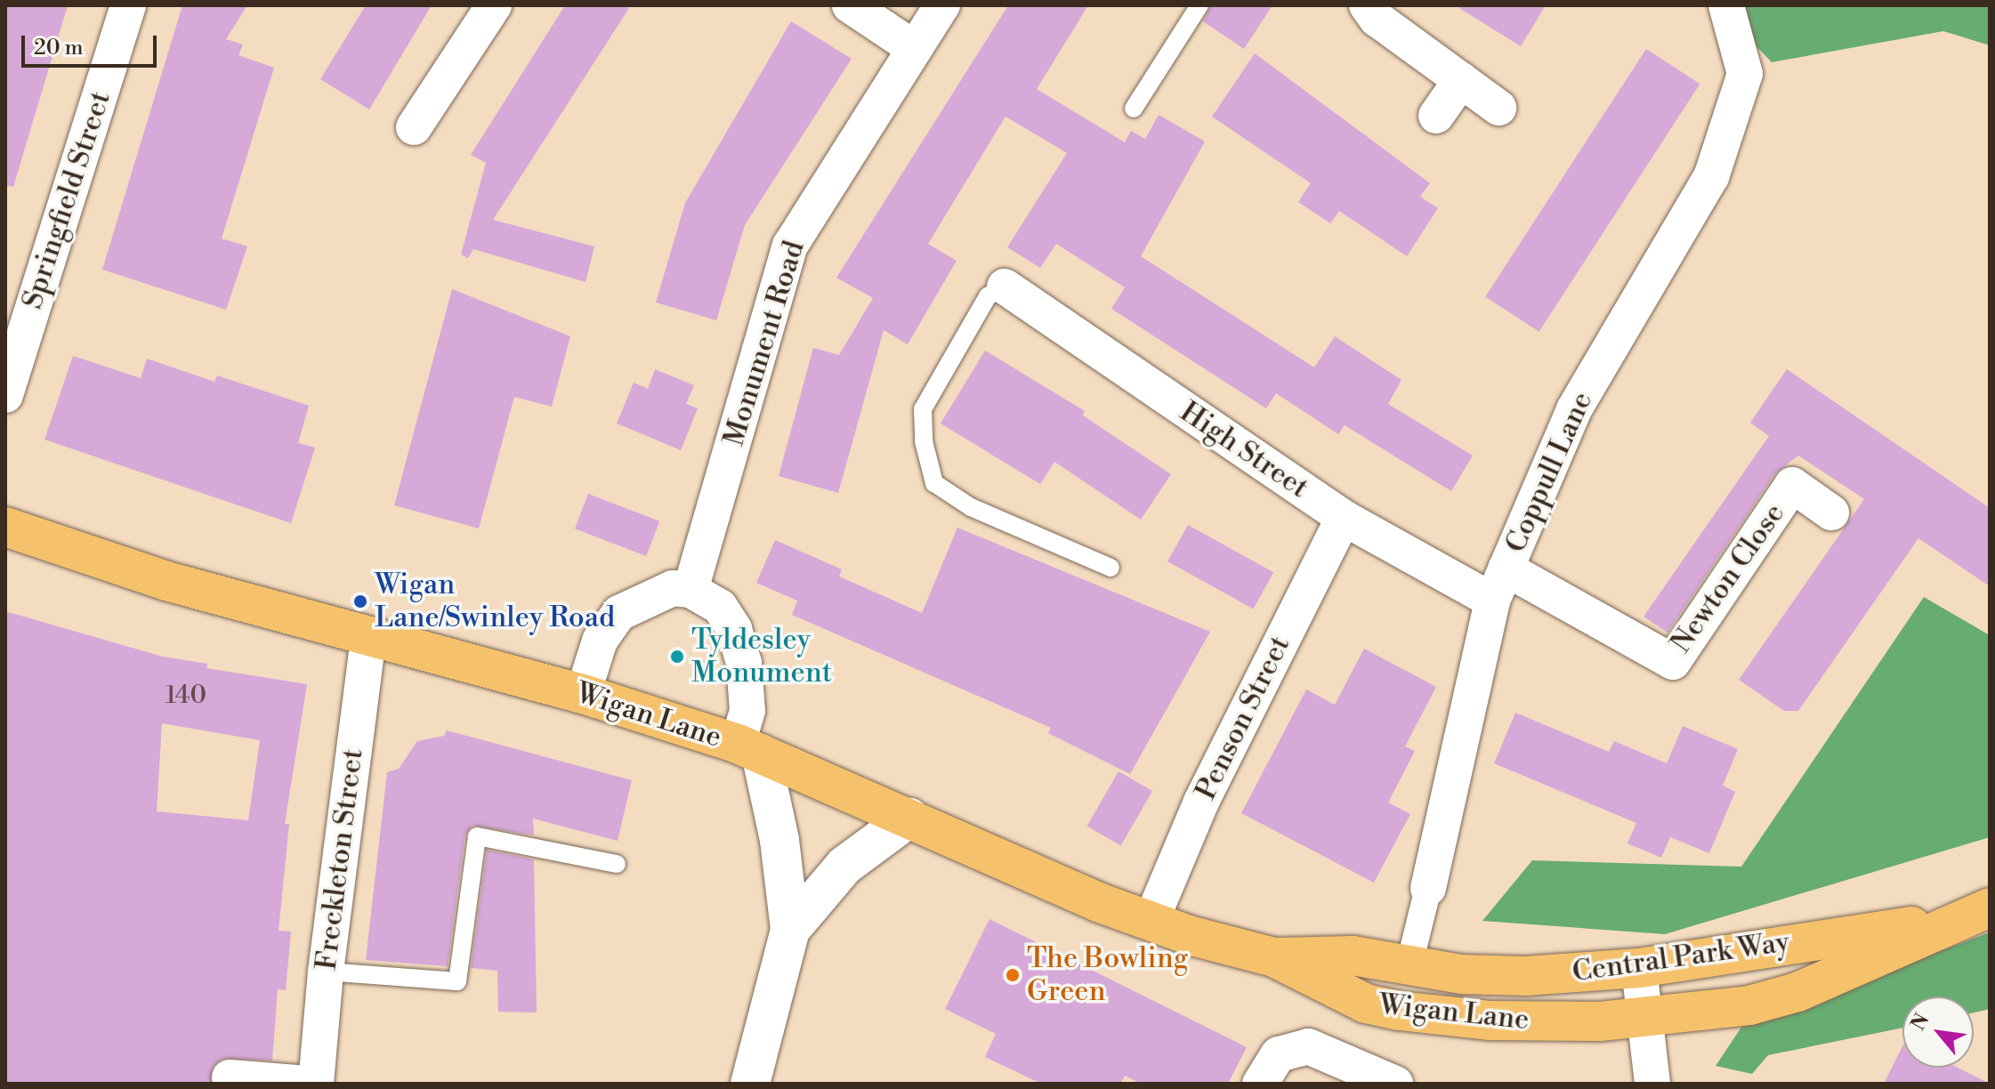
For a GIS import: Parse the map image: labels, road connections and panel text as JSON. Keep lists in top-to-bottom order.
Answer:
{
  "streets": {
    "highway": ["Wigan Lane", "Central Park Way"],
    "street": [
      "Springfield Street",
      "Monument Road",
      "High Street",
      "Coppull Lane",
      "Newton Close",
      "Penson Street",
      "Freckleton Street"
    ]
  },
  "crossings": [
    ["High Street", "Coppull Lane"],
    ["High Street", "Penson Street"],
    ["Coppull Lane", "Newton Close"],
    ["Coppull Lane", "Wigan Lane"],
    ["Coppull Lane", "Central Park Way"],
    ["Wigan Lane", "Penson Street"],
    ["Wigan Lane", "Freckleton Street"],
    ["Wigan Lane", "Central Park Way"]
  ],
  "places": ["Wigan Lane/Swinley Road", "Tyldesley Monument", "The Bowling Green"],
  "house_numbers": ["140"],
  "scale_bar": "20 m",
  "north": "top left"
}
